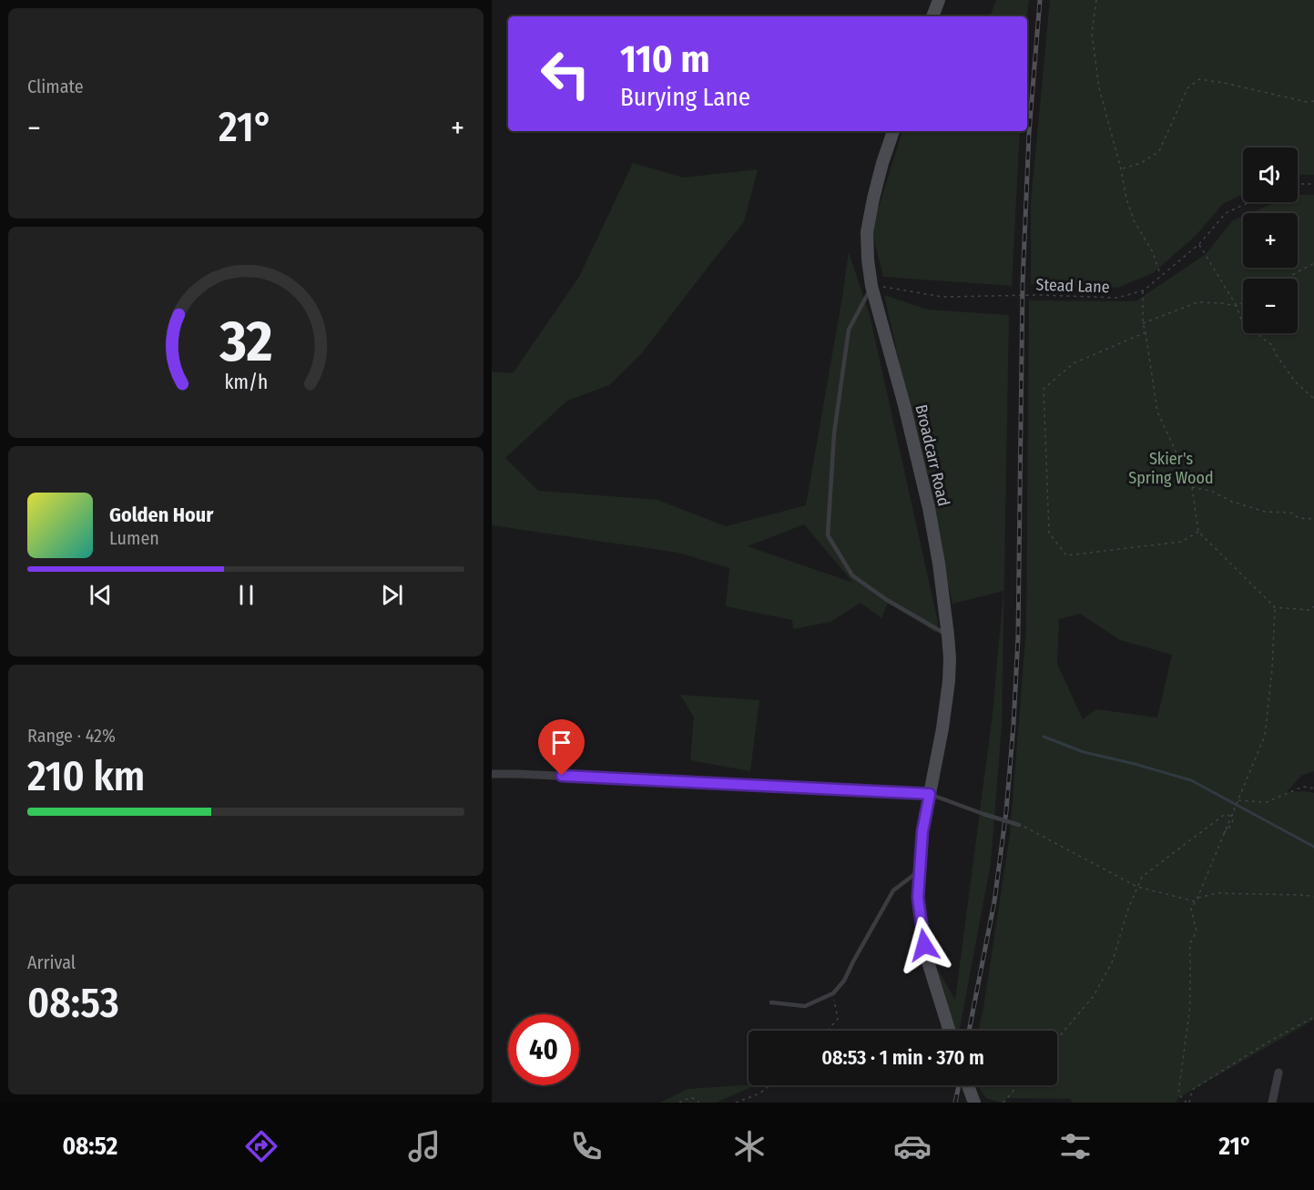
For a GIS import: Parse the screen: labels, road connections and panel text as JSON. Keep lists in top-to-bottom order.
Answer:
{
  "streets": {
    "street": ["Broadcarr Road"],
    "path": ["Stead Lane"]
  },
  "crossings": [
    ["Stead Lane", "Broadcarr Road"]
  ],
  "parks": ["Skier's Spring Wood"],
  "page": {
    "tile": [
      "Climate",
      ["Range · 42%", "210 km"],
      ["Arrival", "08:53"]
    ],
    "turn": ["110 m", "Burying Lane"],
    "heat": ["−", "21°", "+"],
    "map_buttons": ["+", "−"],
    "song": ["Golden Hour", "Lumen"],
    "limit": "40",
    "trip": "08:53 · 1 min · 370 m",
    "tabs": ["08:52", "21°"],
    "gauge": ["32", "km/h"]
  }
}
